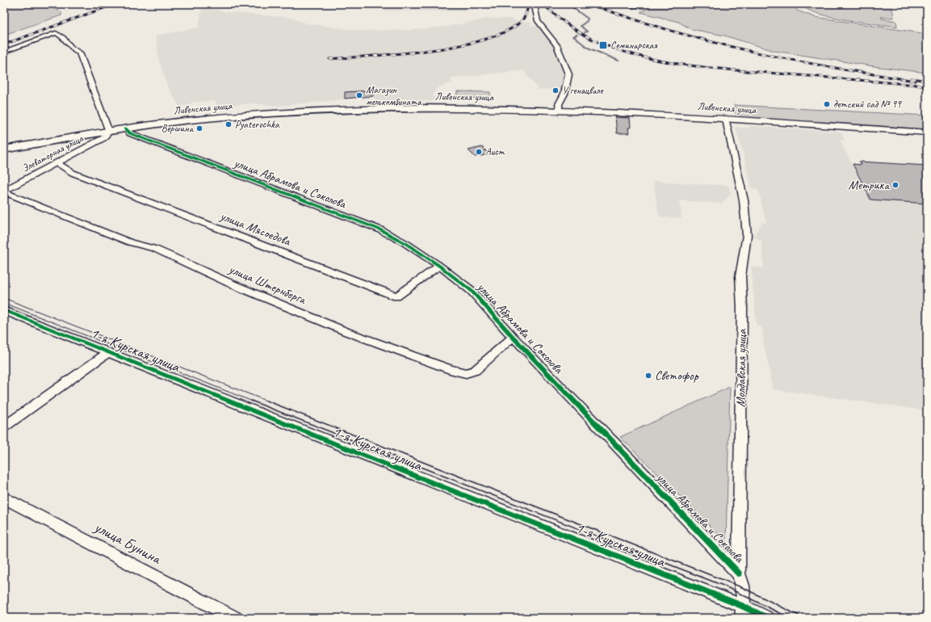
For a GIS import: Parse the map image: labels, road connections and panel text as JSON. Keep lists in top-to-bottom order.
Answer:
{
  "streets": {
    "main road": ["Ливенская улица"],
    "street": [
      "Элеваторная улица",
      "улица Абрамова и Соколова",
      "улица Мясоедова",
      "улица Штернберга",
      "1-я Курская улица",
      "Молдавская улица",
      "улица Бунина"
    ]
  },
  "crossings": [
    ["Ливенская улица", "Элеваторная улица"],
    ["Ливенская улица", "улица Абрамова и Соколова"],
    ["Ливенская улица", "Молдавская улица"],
    ["Элеваторная улица", "улица Мясоедова"],
    ["Элеваторная улица", "улица Штернберга"],
    ["улица Абрамова и Соколова", "улица Мясоедова"],
    ["улица Абрамова и Соколова", "улица Штернберга"],
    ["улица Абрамова и Соколова", "Молдавская улица"],
    ["1-я Курская улица", "Молдавская улица"]
  ],
  "places": {
    "transit": ["Семинарская"],
    "other": [
      "У генацвале",
      "Магазин мелькомбината",
      "детский сад № 99",
      "Pyaterochka",
      "Вершина",
      "Аист",
      "Метрика",
      "Светофор"
    ]
  }
}
